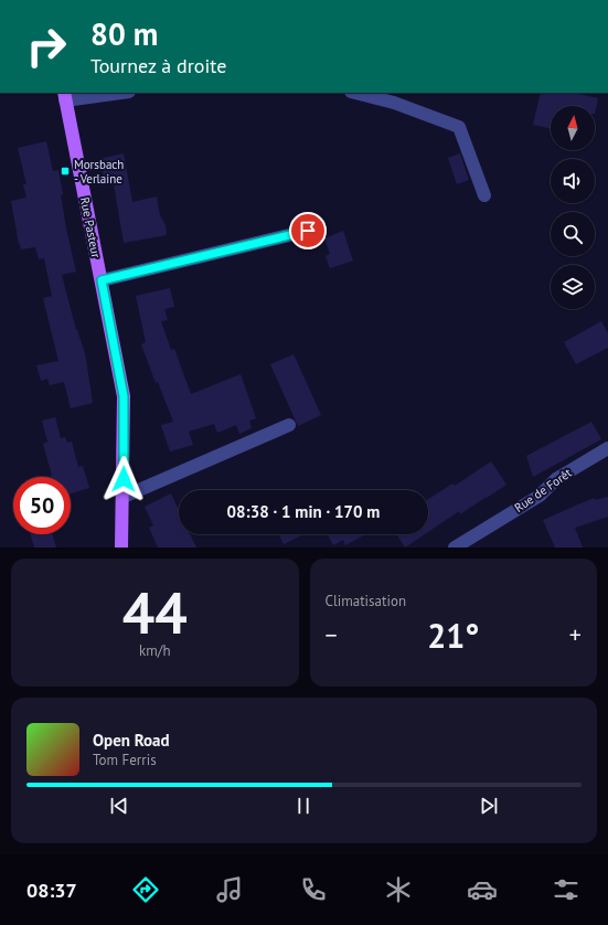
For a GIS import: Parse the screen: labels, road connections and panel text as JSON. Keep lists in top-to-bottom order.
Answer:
{
  "streets": {
    "main road": ["Rue Pasteur"],
    "street": ["Rue de Forêt"]
  },
  "places": {
    "transit": ["Morsbach - Verlaine"]
  },
  "north": "top",
  "page": {
    "turn": ["80 m", "Tournez à droite"],
    "limit": "50",
    "trip": "08:38 · 1 min · 170 m",
    "tile": [
      ["44", "km/h"],
      "Climatisation"
    ],
    "heat": ["−", "21°", "+"],
    "song": ["Open Road", "Tom Ferris"],
    "tabs": "08:37"
  }
}
